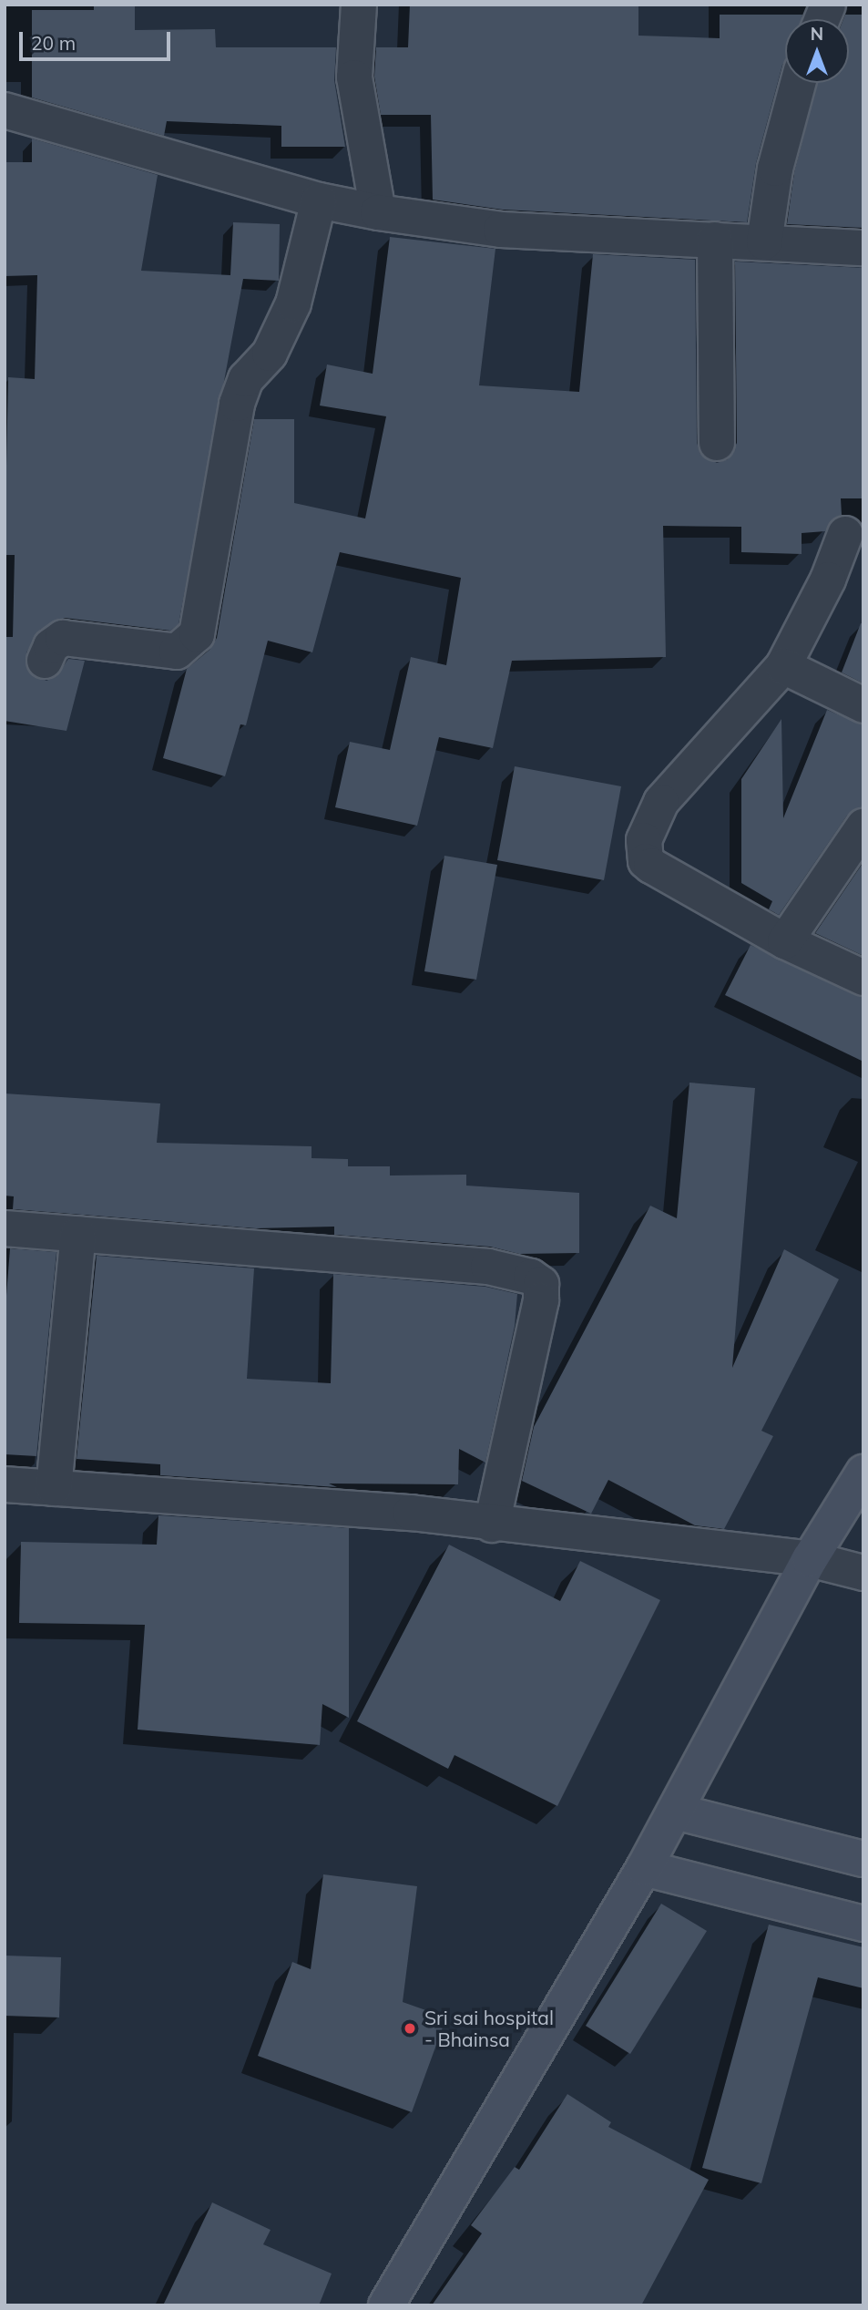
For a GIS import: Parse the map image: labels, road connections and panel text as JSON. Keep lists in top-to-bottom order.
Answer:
{
  "places": ["Sri sai hospital - Bhainsa"],
  "scale_bar": "20 m",
  "north": "top"
}
